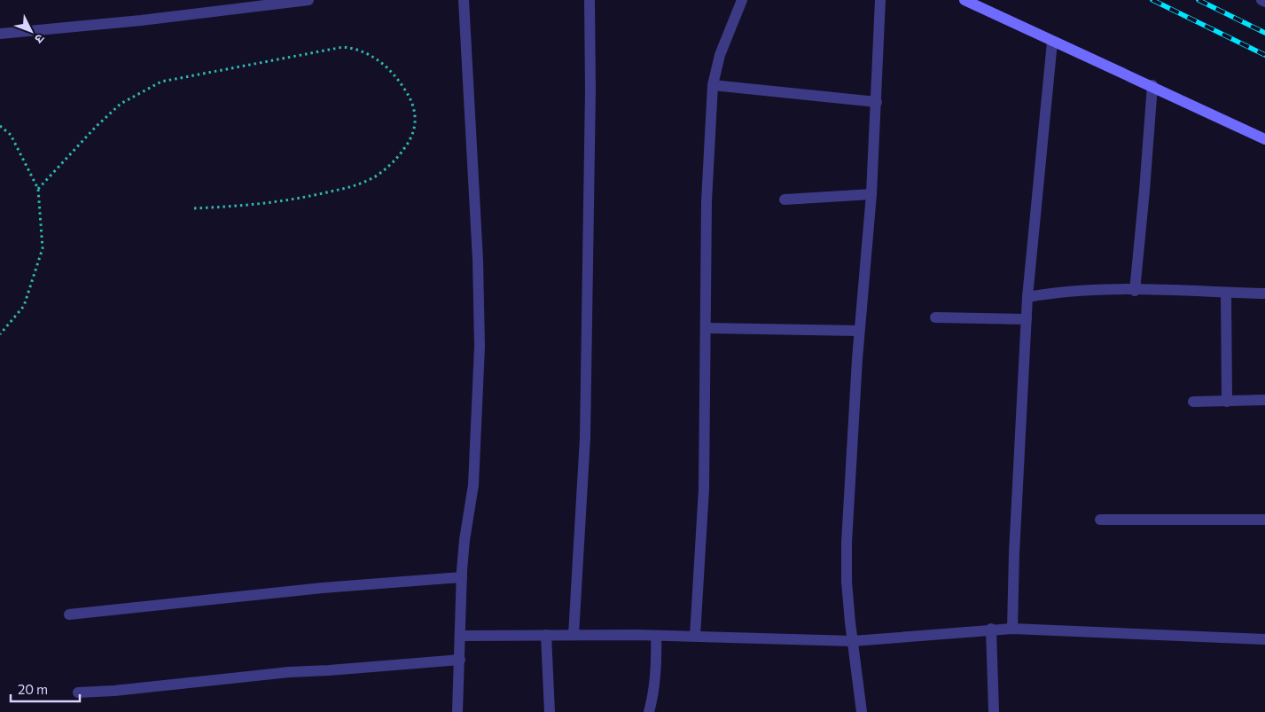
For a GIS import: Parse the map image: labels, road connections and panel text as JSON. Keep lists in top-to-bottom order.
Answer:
{
  "scale_bar": "20 m",
  "north": "bottom right"
}
